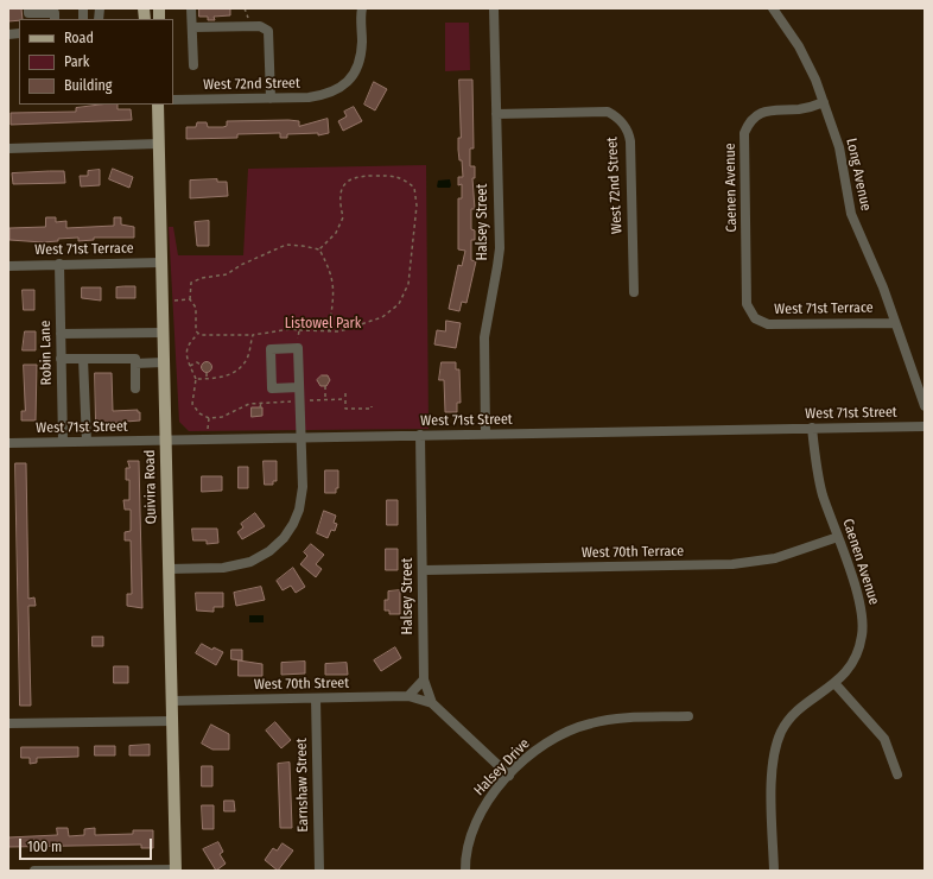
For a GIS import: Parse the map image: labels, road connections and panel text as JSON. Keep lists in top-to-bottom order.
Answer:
{
  "streets": {
    "main road": ["Quivira Road"],
    "street": [
      "West 72nd Street",
      "Long Avenue",
      "Caenen Avenue",
      "Halsey Street",
      "West 71st Terrace",
      "Robin Lane",
      "West 71st Street",
      "West 70th Terrace",
      "West 70th Street",
      "Halsey Drive",
      "Earnshaw Street"
    ]
  },
  "crossings": [
    ["West 72nd Street", "Halsey Street"],
    ["Long Avenue", "Caenen Avenue"],
    ["Long Avenue", "West 71st Terrace"],
    ["Caenen Avenue", "West 71st Terrace"],
    ["Caenen Avenue", "West 71st Street"],
    ["Caenen Avenue", "West 70th Terrace"],
    ["Halsey Street", "West 71st Street"],
    ["Halsey Street", "West 70th Terrace"],
    ["Halsey Street", "West 70th Street"],
    ["West 71st Terrace", "Robin Lane"],
    ["West 71st Terrace", "Quivira Road"],
    ["Robin Lane", "West 71st Street"],
    ["West 71st Street", "Quivira Road"],
    ["Quivira Road", "West 70th Street"],
    ["West 70th Street", "Halsey Drive"],
    ["West 70th Street", "Earnshaw Street"]
  ],
  "parks": ["Listowel Park"],
  "legend": ["Road", "Park", "Building"],
  "scale_bar": "100 m"
}
